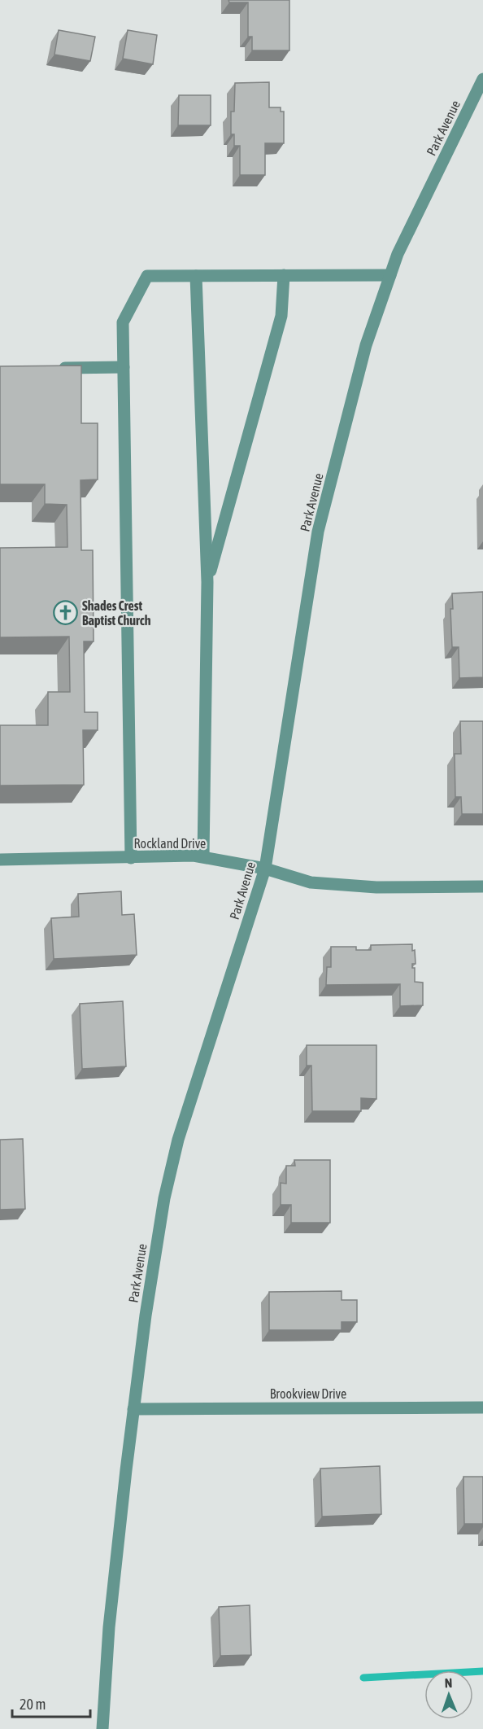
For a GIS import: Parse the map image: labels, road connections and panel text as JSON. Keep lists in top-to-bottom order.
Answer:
{
  "streets": {
    "street": ["Park Avenue", "Rockland Drive", "Brookview Drive"]
  },
  "crossings": [
    ["Park Avenue", "Rockland Drive"],
    ["Park Avenue", "Brookview Drive"]
  ],
  "places": {
    "church": ["Shades Crest Baptist Church"]
  },
  "scale_bar": "20 m",
  "north": "top"
}
